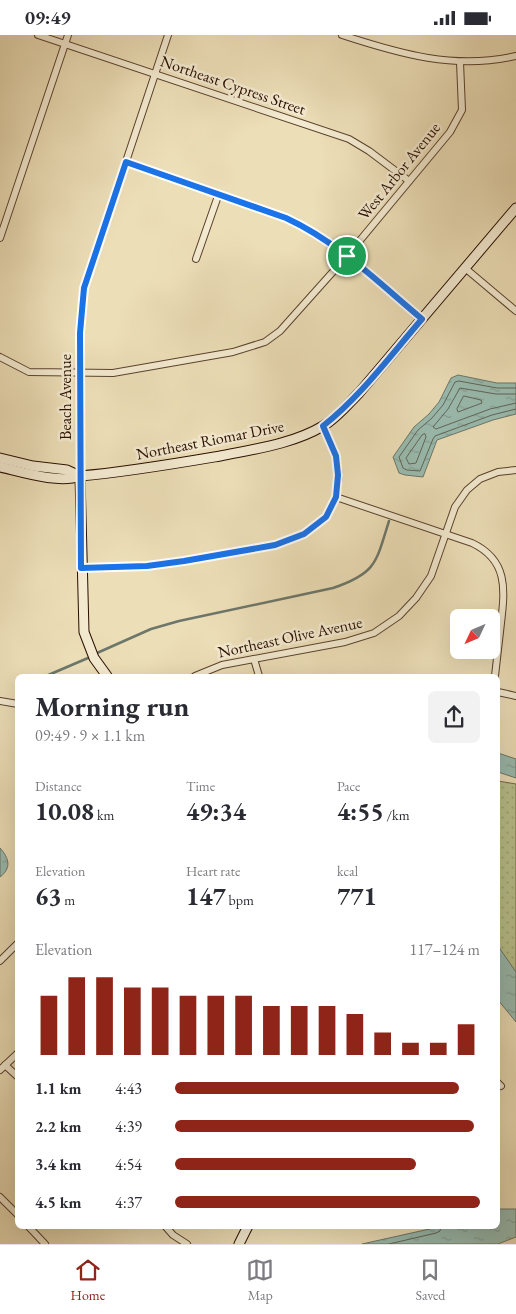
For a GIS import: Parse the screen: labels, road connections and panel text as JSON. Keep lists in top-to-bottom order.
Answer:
{
  "streets": {
    "street": [
      "Northeast Cypress Street",
      "West Arbor Avenue",
      "Beach Avenue",
      "Northeast Riomar Drive",
      "Northeast Olive Avenue"
    ]
  },
  "crossings": [
    ["Northeast Cypress Street", "West Arbor Avenue"],
    ["Northeast Cypress Street", "Beach Avenue"],
    ["West Arbor Avenue", "Beach Avenue"],
    ["Beach Avenue", "Northeast Riomar Drive"]
  ],
  "north": "bottom left",
  "page": {
    "status": "09:49",
    "heading": ["Morning run", "09:49 · 9 × 1.1 km"],
    "stats": [
      ["Distance", "10.08 km"],
      ["Time", "49:34"],
      ["Pace", "4:55 /km"],
      ["Elevation", "63 m"],
      ["Heart rate", "147 bpm"],
      ["kcal", "771"]
    ],
    "chart": ["Elevation", "117–124 m"],
    "list": [
      {
        "name": "1.1 km",
        "note": "4:43"
      },
      {
        "name": "2.2 km",
        "note": "4:39"
      },
      {
        "name": "3.4 km",
        "note": "4:54"
      },
      {
        "name": "4.5 km",
        "note": "4:37"
      }
    ],
    "tabs": ["Home", "Map", "Saved"]
  }
}
